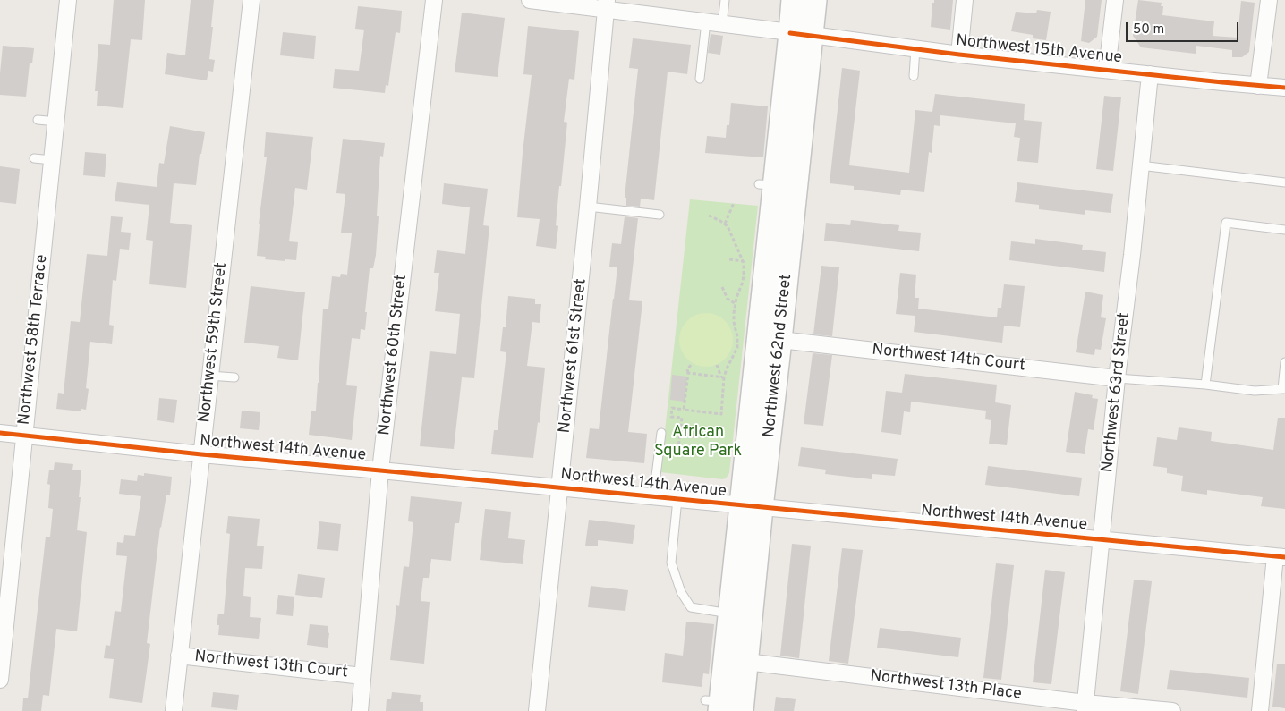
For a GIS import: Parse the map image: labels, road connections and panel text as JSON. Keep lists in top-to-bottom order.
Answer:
{
  "streets": {
    "main road": ["Northwest 62nd Street"],
    "street": [
      "Northwest 15th Avenue",
      "Northwest 58th Terrace",
      "Northwest 59th Street",
      "Northwest 60th Street",
      "Northwest 61st Street",
      "Northwest 14th Court",
      "Northwest 63rd Street",
      "Northwest 14th Avenue",
      "Northwest 13th Court",
      "Northwest 13th Place"
    ]
  },
  "crossings": [
    ["Northwest 15th Avenue", "Northwest 61st Street"],
    ["Northwest 15th Avenue", "Northwest 62nd Street"],
    ["Northwest 15th Avenue", "Northwest 63rd Street"],
    ["Northwest 58th Terrace", "Northwest 14th Avenue"],
    ["Northwest 59th Street", "Northwest 14th Avenue"],
    ["Northwest 59th Street", "Northwest 13th Court"],
    ["Northwest 60th Street", "Northwest 14th Avenue"],
    ["Northwest 60th Street", "Northwest 13th Court"],
    ["Northwest 61st Street", "Northwest 14th Avenue"],
    ["Northwest 62nd Street", "Northwest 14th Court"],
    ["Northwest 62nd Street", "Northwest 14th Avenue"],
    ["Northwest 62nd Street", "Northwest 13th Place"],
    ["Northwest 14th Court", "Northwest 63rd Street"],
    ["Northwest 63rd Street", "Northwest 14th Avenue"],
    ["Northwest 63rd Street", "Northwest 13th Place"]
  ],
  "parks": ["African Square Park"],
  "scale_bar": "50 m"
}
